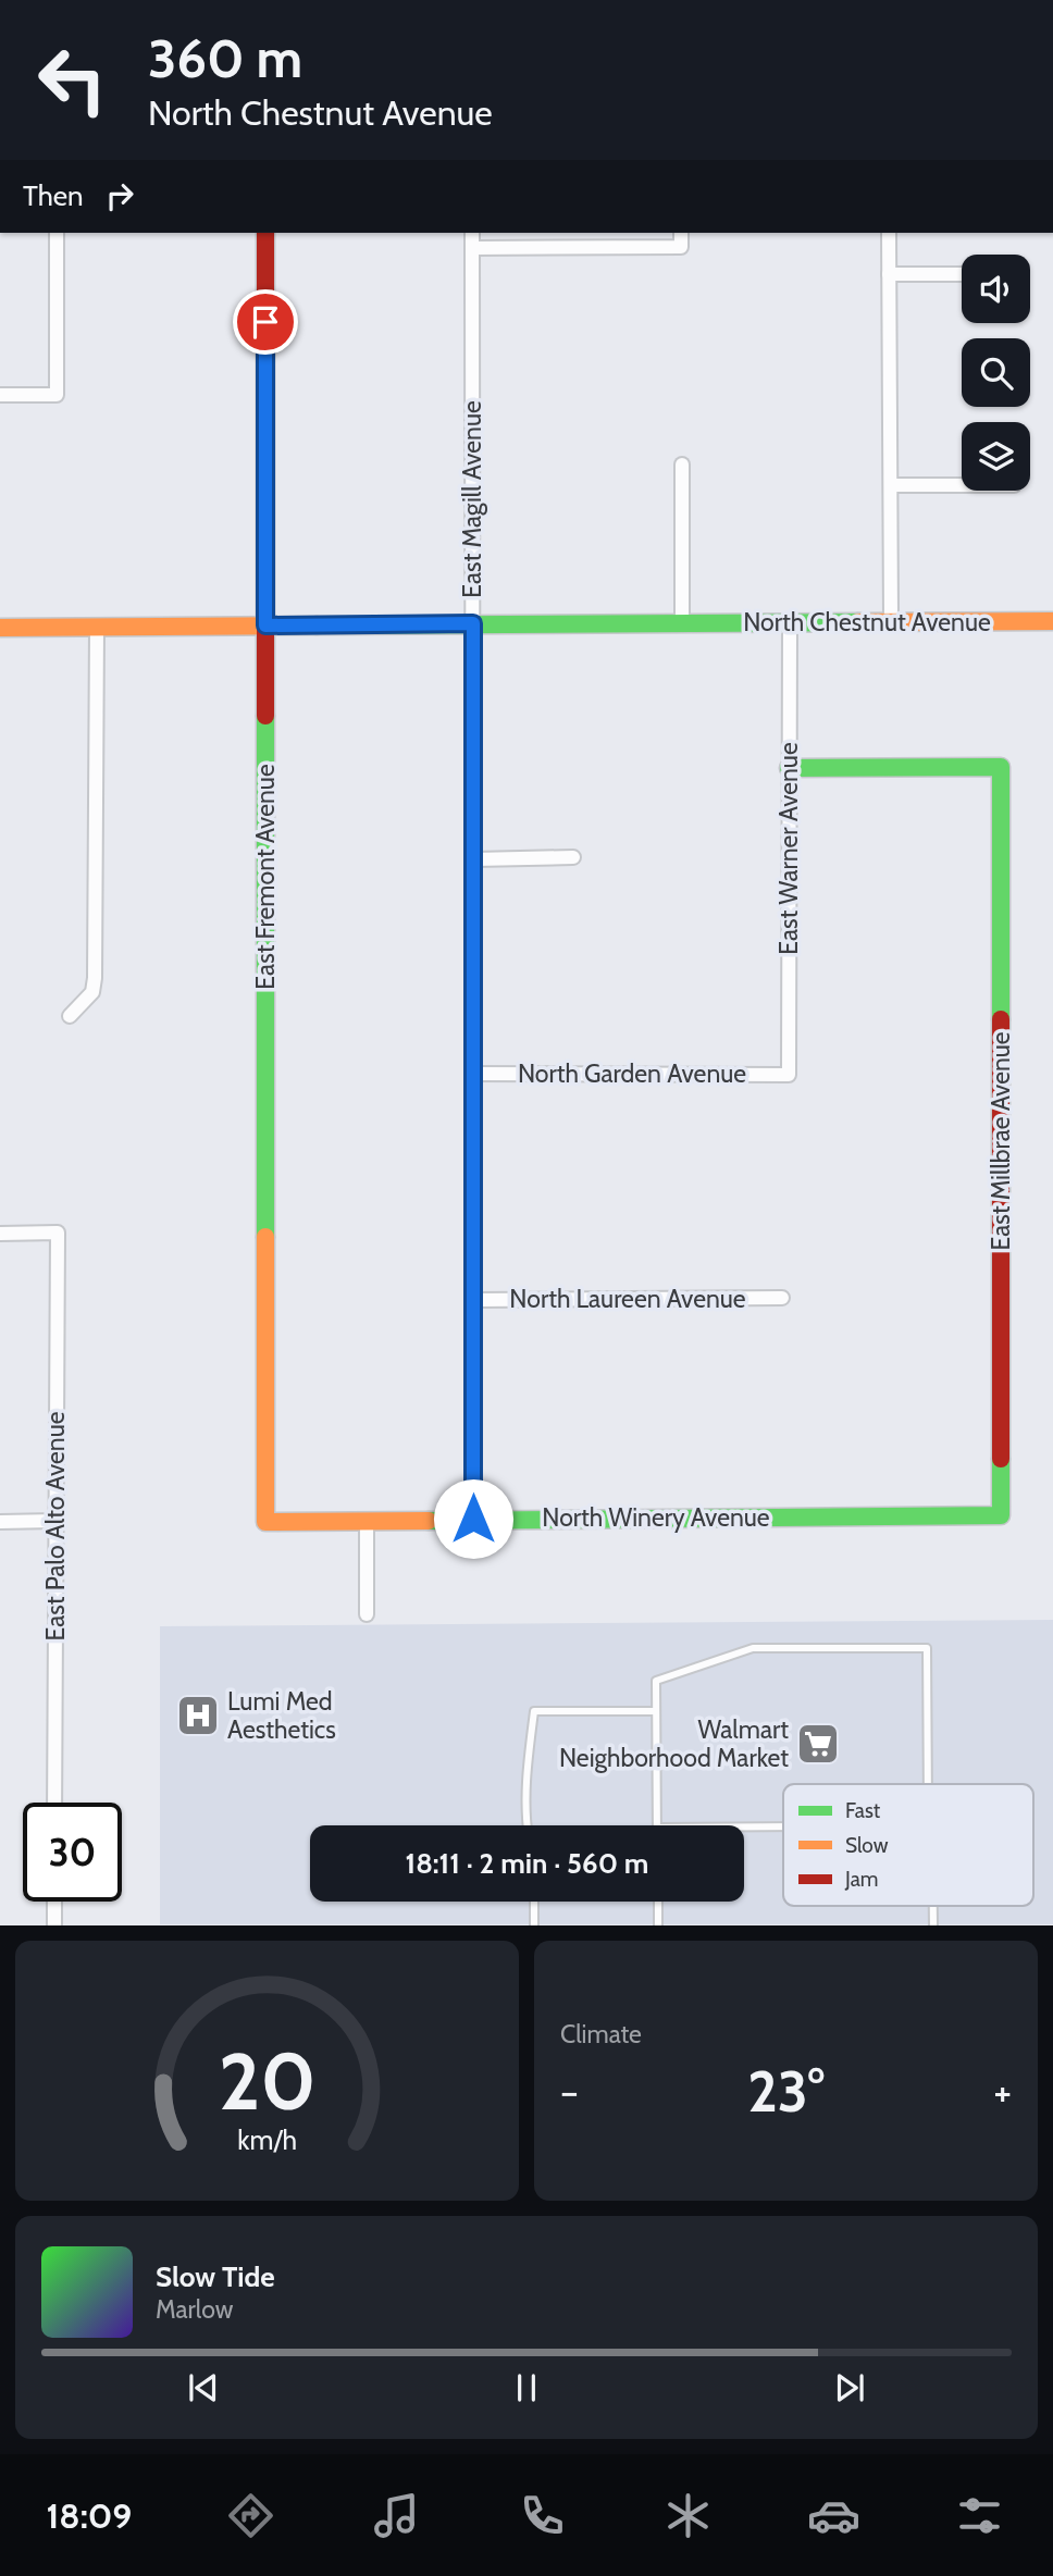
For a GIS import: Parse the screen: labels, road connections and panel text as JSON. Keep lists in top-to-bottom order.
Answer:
{
  "streets": {
    "street": [
      "East Magill Avenue",
      "North Chestnut Avenue",
      "East Warner Avenue",
      "East Fremont Avenue",
      "North Garden Avenue",
      "East Millbrae Avenue",
      "North Laureen Avenue",
      "North Winery Avenue",
      "East Palo Alto Avenue"
    ]
  },
  "crossings": [
    ["East Magill Avenue", "North Chestnut Avenue"],
    ["East Magill Avenue", "North Garden Avenue"],
    ["East Magill Avenue", "North Laureen Avenue"],
    ["East Magill Avenue", "North Winery Avenue"],
    ["North Chestnut Avenue", "East Warner Avenue"],
    ["North Chestnut Avenue", "East Fremont Avenue"],
    ["East Warner Avenue", "North Garden Avenue"],
    ["East Warner Avenue", "East Millbrae Avenue"],
    ["East Fremont Avenue", "North Winery Avenue"],
    ["East Millbrae Avenue", "North Winery Avenue"]
  ],
  "places": {
    "hospital": ["Lumi Med Aesthetics"],
    "supermarket": ["Walmart Neighborhood Market"]
  },
  "legend": ["Fast", "Slow", "Jam"],
  "page": {
    "turn": ["360 m", "North Chestnut Avenue"],
    "then": "Then",
    "limit": "30",
    "trip": "18:11 · 2 min · 560 m",
    "tile": "Climate",
    "heat": ["−", "23°", "+"],
    "song": ["Slow Tide", "Marlow"],
    "tabs": "18:09",
    "gauge": ["20", "km/h"]
  }
}
